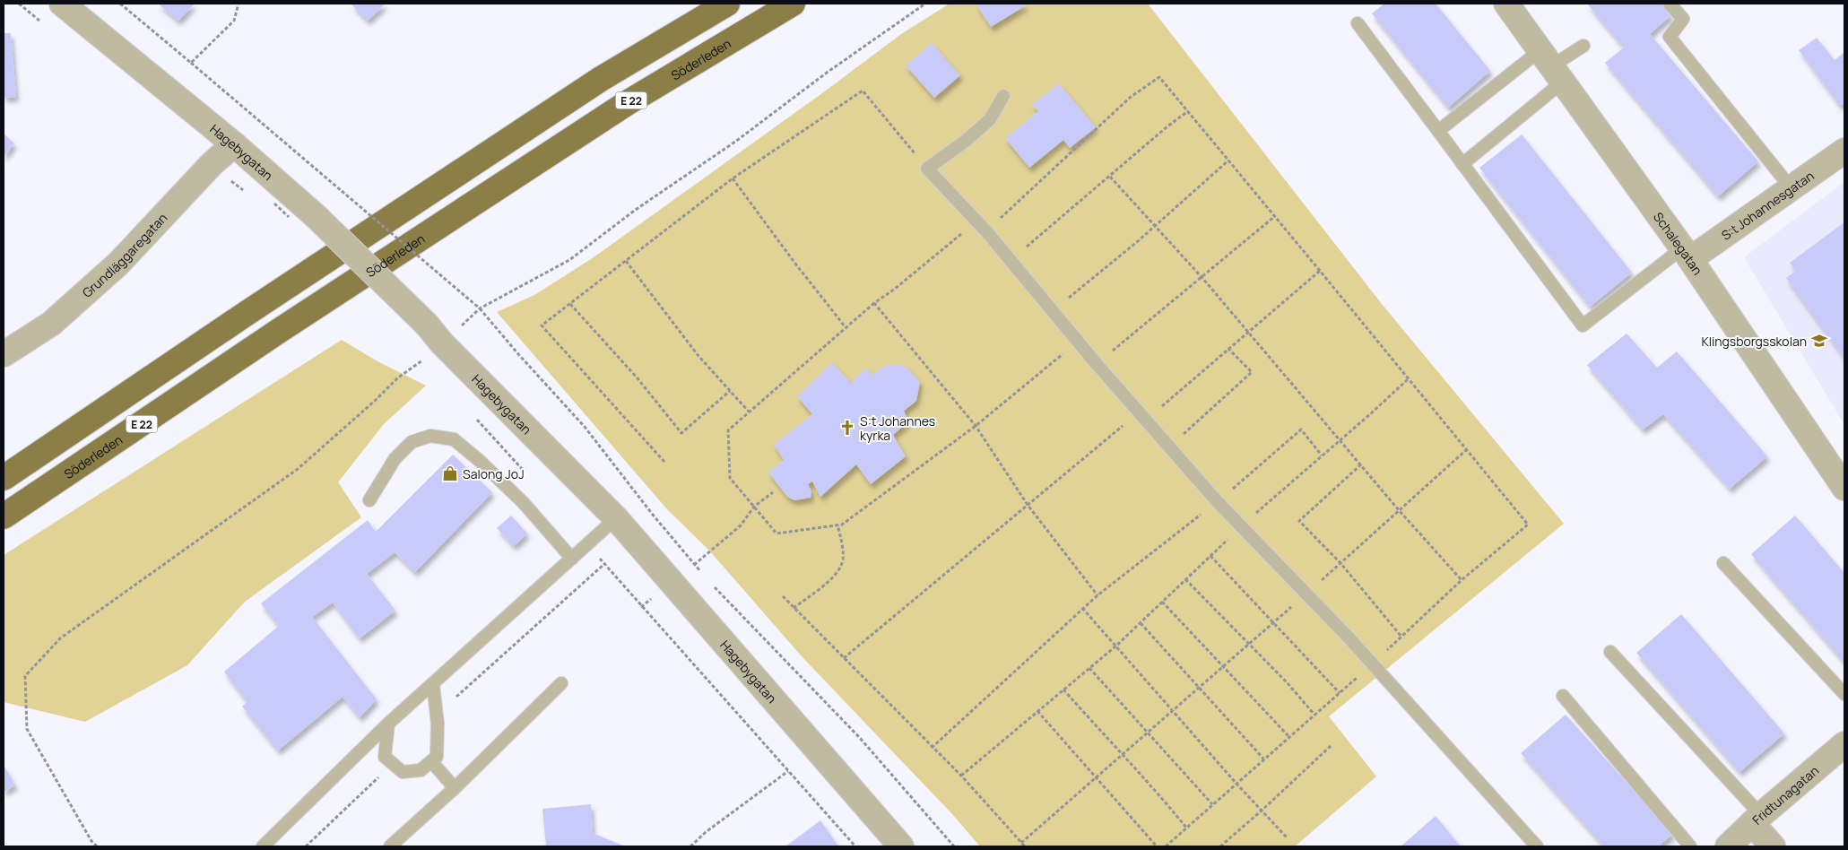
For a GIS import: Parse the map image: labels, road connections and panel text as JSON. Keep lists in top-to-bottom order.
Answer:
{
  "streets": {
    "highway": ["Söderleden", "E 22"],
    "street": [
      "Hagebygatan",
      "S:t Johannesgatan",
      "Schalegatan",
      "Grundläggaregatan",
      "Fridtunagatan"
    ]
  },
  "crossings": [
    ["Hagebygatan", "Grundläggaregatan"],
    ["S:t Johannesgatan", "Schalegatan"]
  ],
  "places": {
    "school or university": ["Klingsborgsskolan"],
    "church": ["S:t Johannes kyrka"],
    "shop": ["Salong JoJ"]
  }
}
